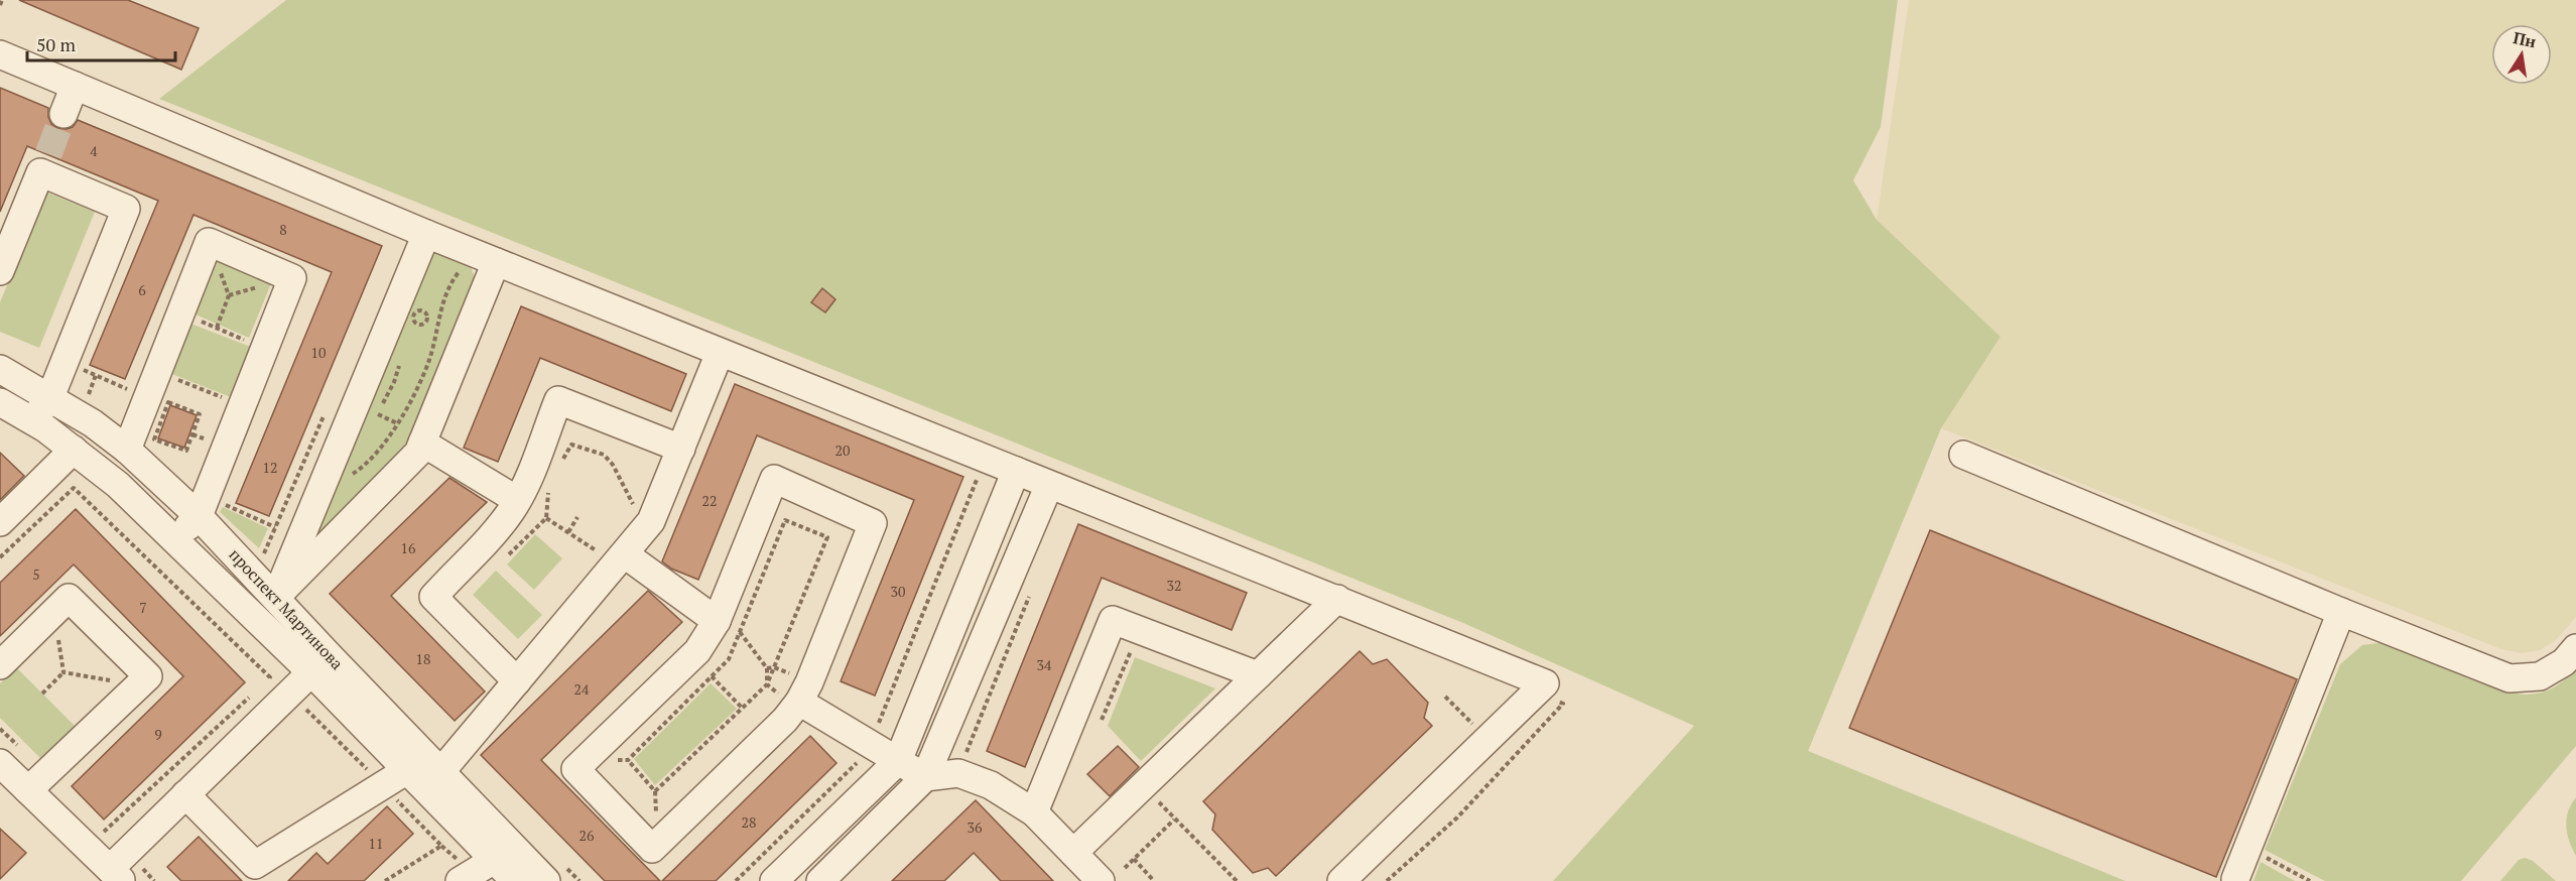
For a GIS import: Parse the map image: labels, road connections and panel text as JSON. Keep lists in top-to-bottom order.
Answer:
{
  "streets": {
    "street": ["проспект Мартинова"]
  },
  "house_numbers": [
    "4",
    "8",
    "6",
    "10",
    "20",
    "12",
    "22",
    "16",
    "5",
    "32",
    "30",
    "7",
    "18",
    "34",
    "24",
    "9",
    "28",
    "36",
    "26",
    "11"
  ],
  "scale_bar": "50 m",
  "north": "top"
}
